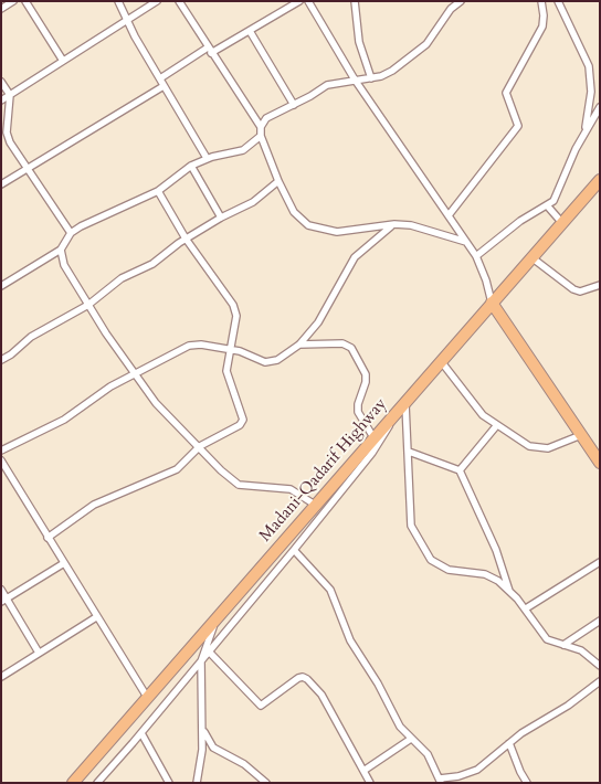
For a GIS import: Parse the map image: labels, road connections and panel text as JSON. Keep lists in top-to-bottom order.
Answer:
{
  "streets": {
    "highway": ["Madani-Qadarif Highway"]
  }
}
